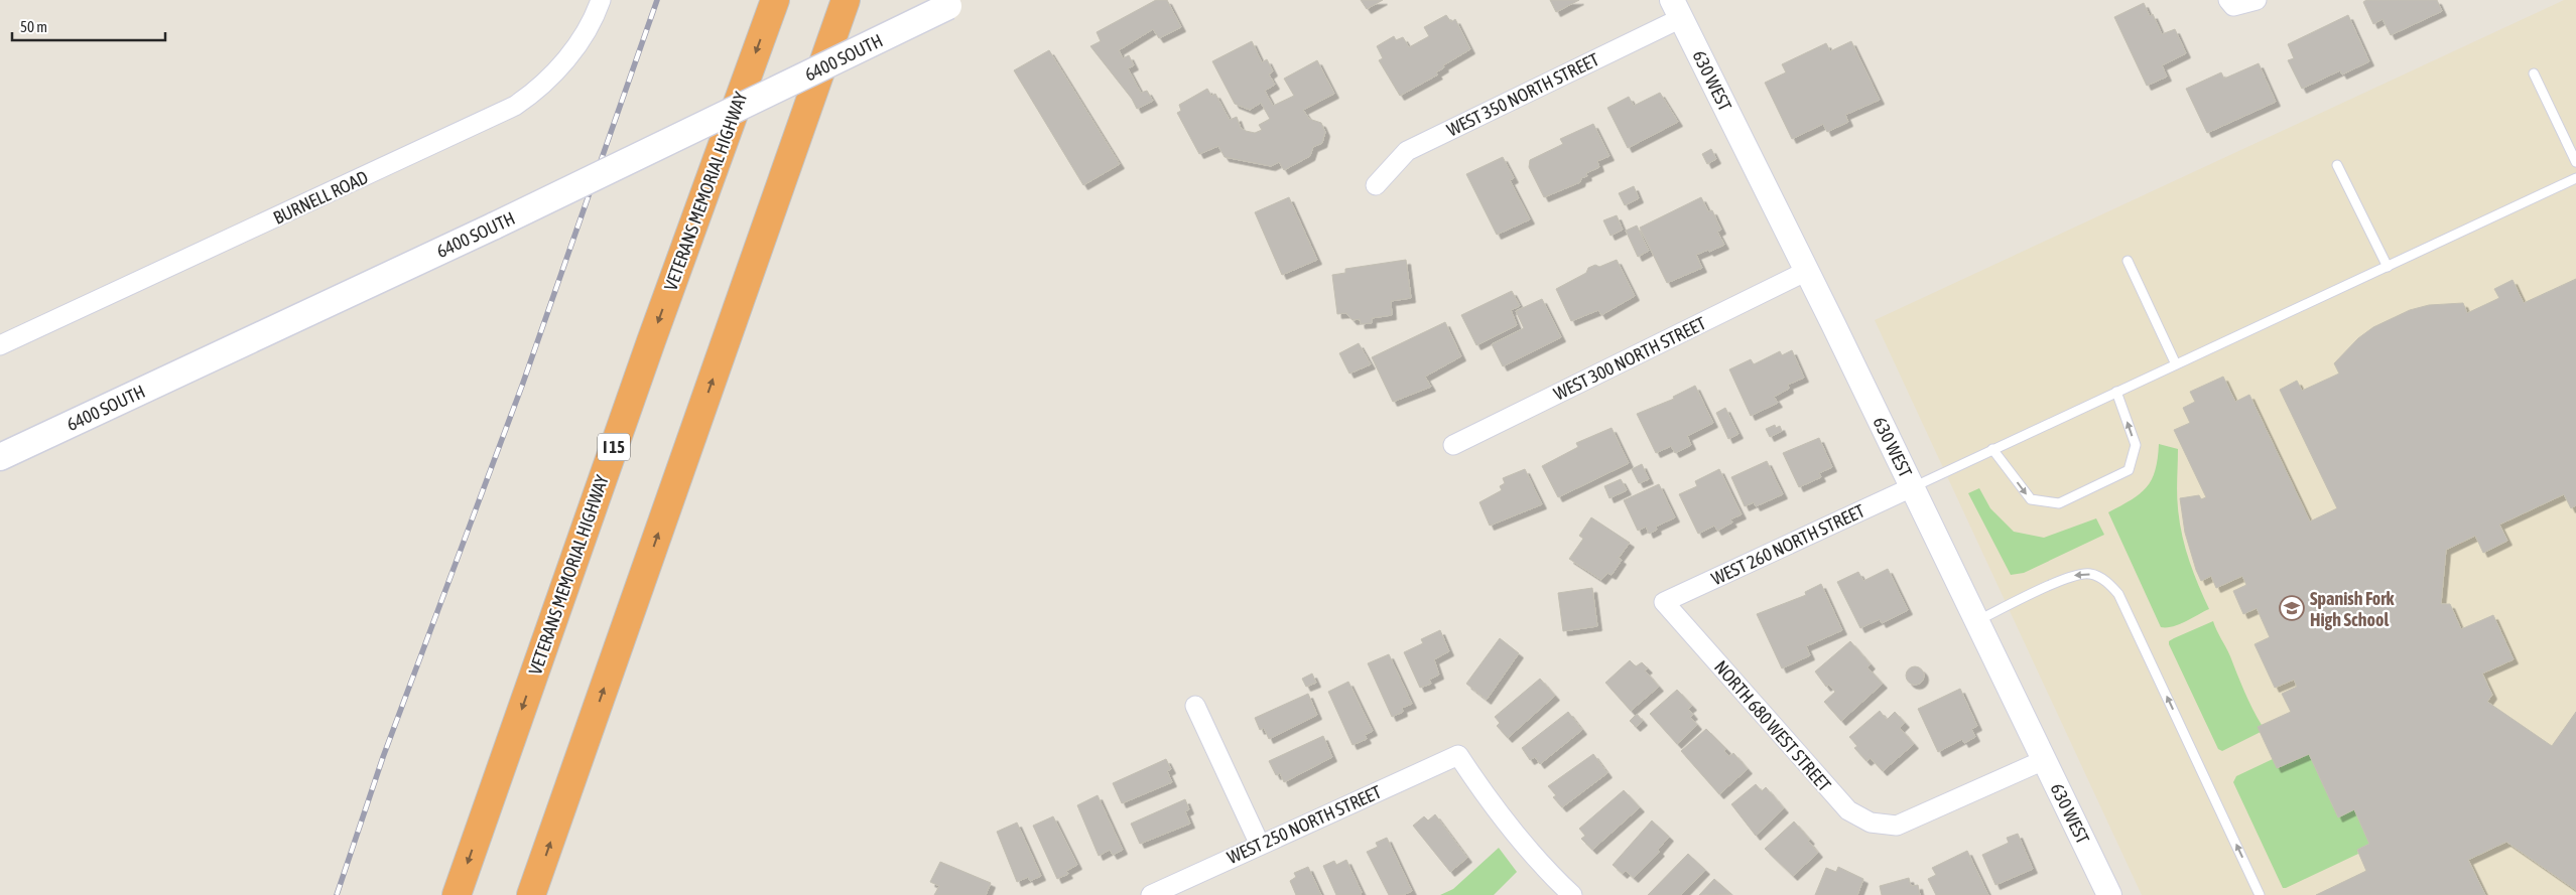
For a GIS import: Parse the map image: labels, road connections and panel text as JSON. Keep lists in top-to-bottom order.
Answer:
{
  "streets": {
    "highway": ["VETERANS MEMORIAL HIGHWAY", "I 15"],
    "main road": ["6400 SOUTH"],
    "street": [
      "630 WEST",
      "WEST 350 NORTH STREET",
      "BURNELL ROAD",
      "WEST 300 NORTH STREET",
      "WEST 260 NORTH STREET",
      "NORTH 680 WEST STREET",
      "WEST 250 NORTH STREET"
    ]
  },
  "crossings": [
    ["630 WEST", "WEST 350 NORTH STREET"],
    ["630 WEST", "WEST 300 NORTH STREET"],
    ["630 WEST", "WEST 260 NORTH STREET"],
    ["630 WEST", "NORTH 680 WEST STREET"],
    ["WEST 260 NORTH STREET", "NORTH 680 WEST STREET"]
  ],
  "places": {
    "school or university": ["Spanish Fork High School"]
  },
  "scale_bar": "50 m"
}
